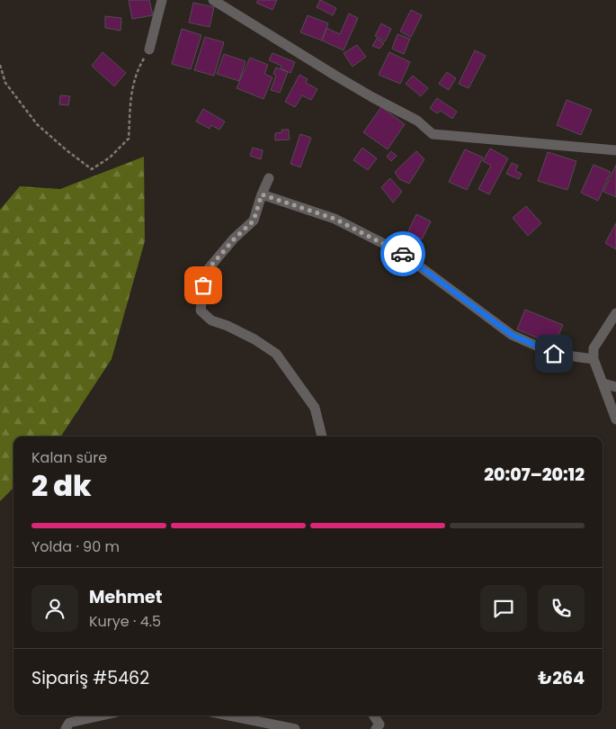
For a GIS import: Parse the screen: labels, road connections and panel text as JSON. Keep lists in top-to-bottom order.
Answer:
{
  "page": {
    "heading": ["2 dk", "Kalan süre", "20:07–20:12"],
    "panel": [
      "Mehmet",
      "Kurye · 4.5",
      "Sipariş #5462",
      "₺264"
    ],
    "bar": "Yolda · 90 m"
  }
}
